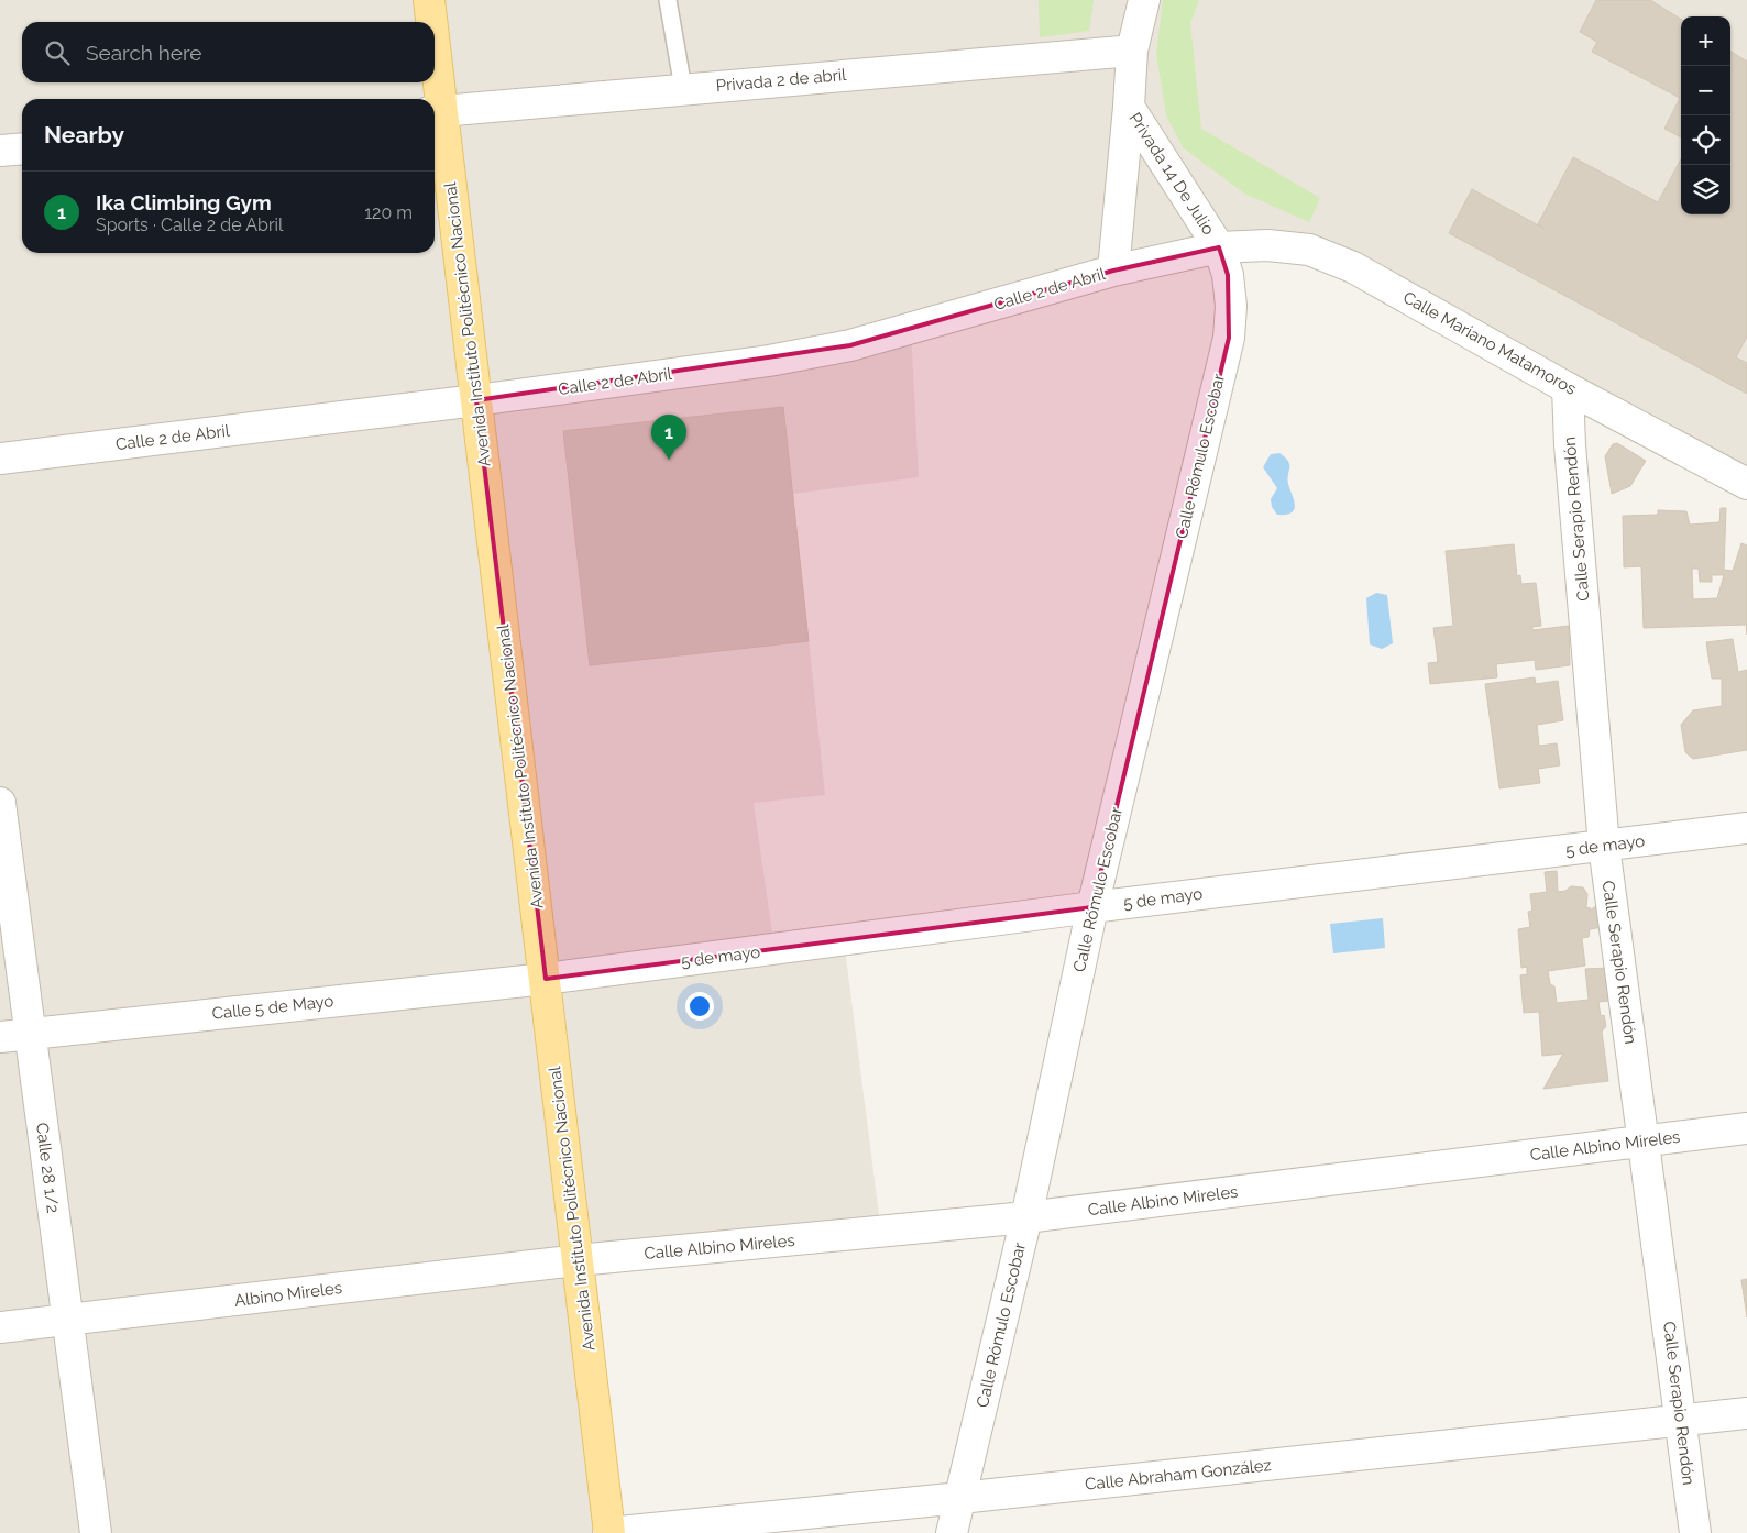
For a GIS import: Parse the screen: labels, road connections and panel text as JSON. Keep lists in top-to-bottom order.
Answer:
{
  "streets": {
    "main road": ["Avenida Instituto Politécnico Nacional"],
    "street": [
      "Privada 2 de abril",
      "Privada 14 De Julio",
      "Calle 2 de Abril",
      "Calle Mariano Matamoros",
      "Calle Rómulo Escobar",
      "Calle Serapio Rendón",
      "5 de mayo",
      "Calle 5 de Mayo",
      "Calle Albino Mireles",
      "Calle 28 1/2",
      "Albino Mireles",
      "Calle Abraham González"
    ]
  },
  "crossings": [
    ["Privada 2 de abril", "Privada 14 De Julio"],
    ["Privada 2 de abril", "Avenida Instituto Politécnico Nacional"],
    ["Privada 14 De Julio", "Calle 2 de Abril"],
    ["Privada 14 De Julio", "Calle Mariano Matamoros"],
    ["Privada 14 De Julio", "Calle Rómulo Escobar"],
    ["Calle 2 de Abril", "Avenida Instituto Politécnico Nacional"],
    ["Calle 2 de Abril", "Calle Mariano Matamoros"],
    ["Calle 2 de Abril", "Calle Rómulo Escobar"],
    ["Avenida Instituto Politécnico Nacional", "5 de mayo"],
    ["Avenida Instituto Politécnico Nacional", "Calle 5 de Mayo"],
    ["Avenida Instituto Politécnico Nacional", "Calle Albino Mireles"],
    ["Avenida Instituto Politécnico Nacional", "Albino Mireles"],
    ["Avenida Instituto Politécnico Nacional", "Calle Abraham González"],
    ["Calle Mariano Matamoros", "Calle Rómulo Escobar"],
    ["Calle Mariano Matamoros", "Calle Serapio Rendón"],
    ["Calle Rómulo Escobar", "5 de mayo"],
    ["Calle Rómulo Escobar", "Calle Albino Mireles"],
    ["Calle Rómulo Escobar", "Calle Abraham González"],
    ["Calle Serapio Rendón", "5 de mayo"],
    ["Calle Serapio Rendón", "Calle Albino Mireles"],
    ["Calle Serapio Rendón", "Calle Abraham González"],
    ["5 de mayo", "Calle 5 de Mayo"],
    ["Calle 5 de Mayo", "Calle 28 1/2"],
    ["Calle Albino Mireles", "Albino Mireles"],
    ["Calle 28 1/2", "Albino Mireles"]
  ],
  "page": {
    "map_buttons": ["+", "−"],
    "search": "Search here",
    "heading": "Nearby",
    "list": [
      {
        "mark": "1",
        "name": "Ika Climbing Gym",
        "note": "Sports · Calle 2 de Abril",
        "value": "120 m"
      }
    ],
    "pins": "1"
  }
}
